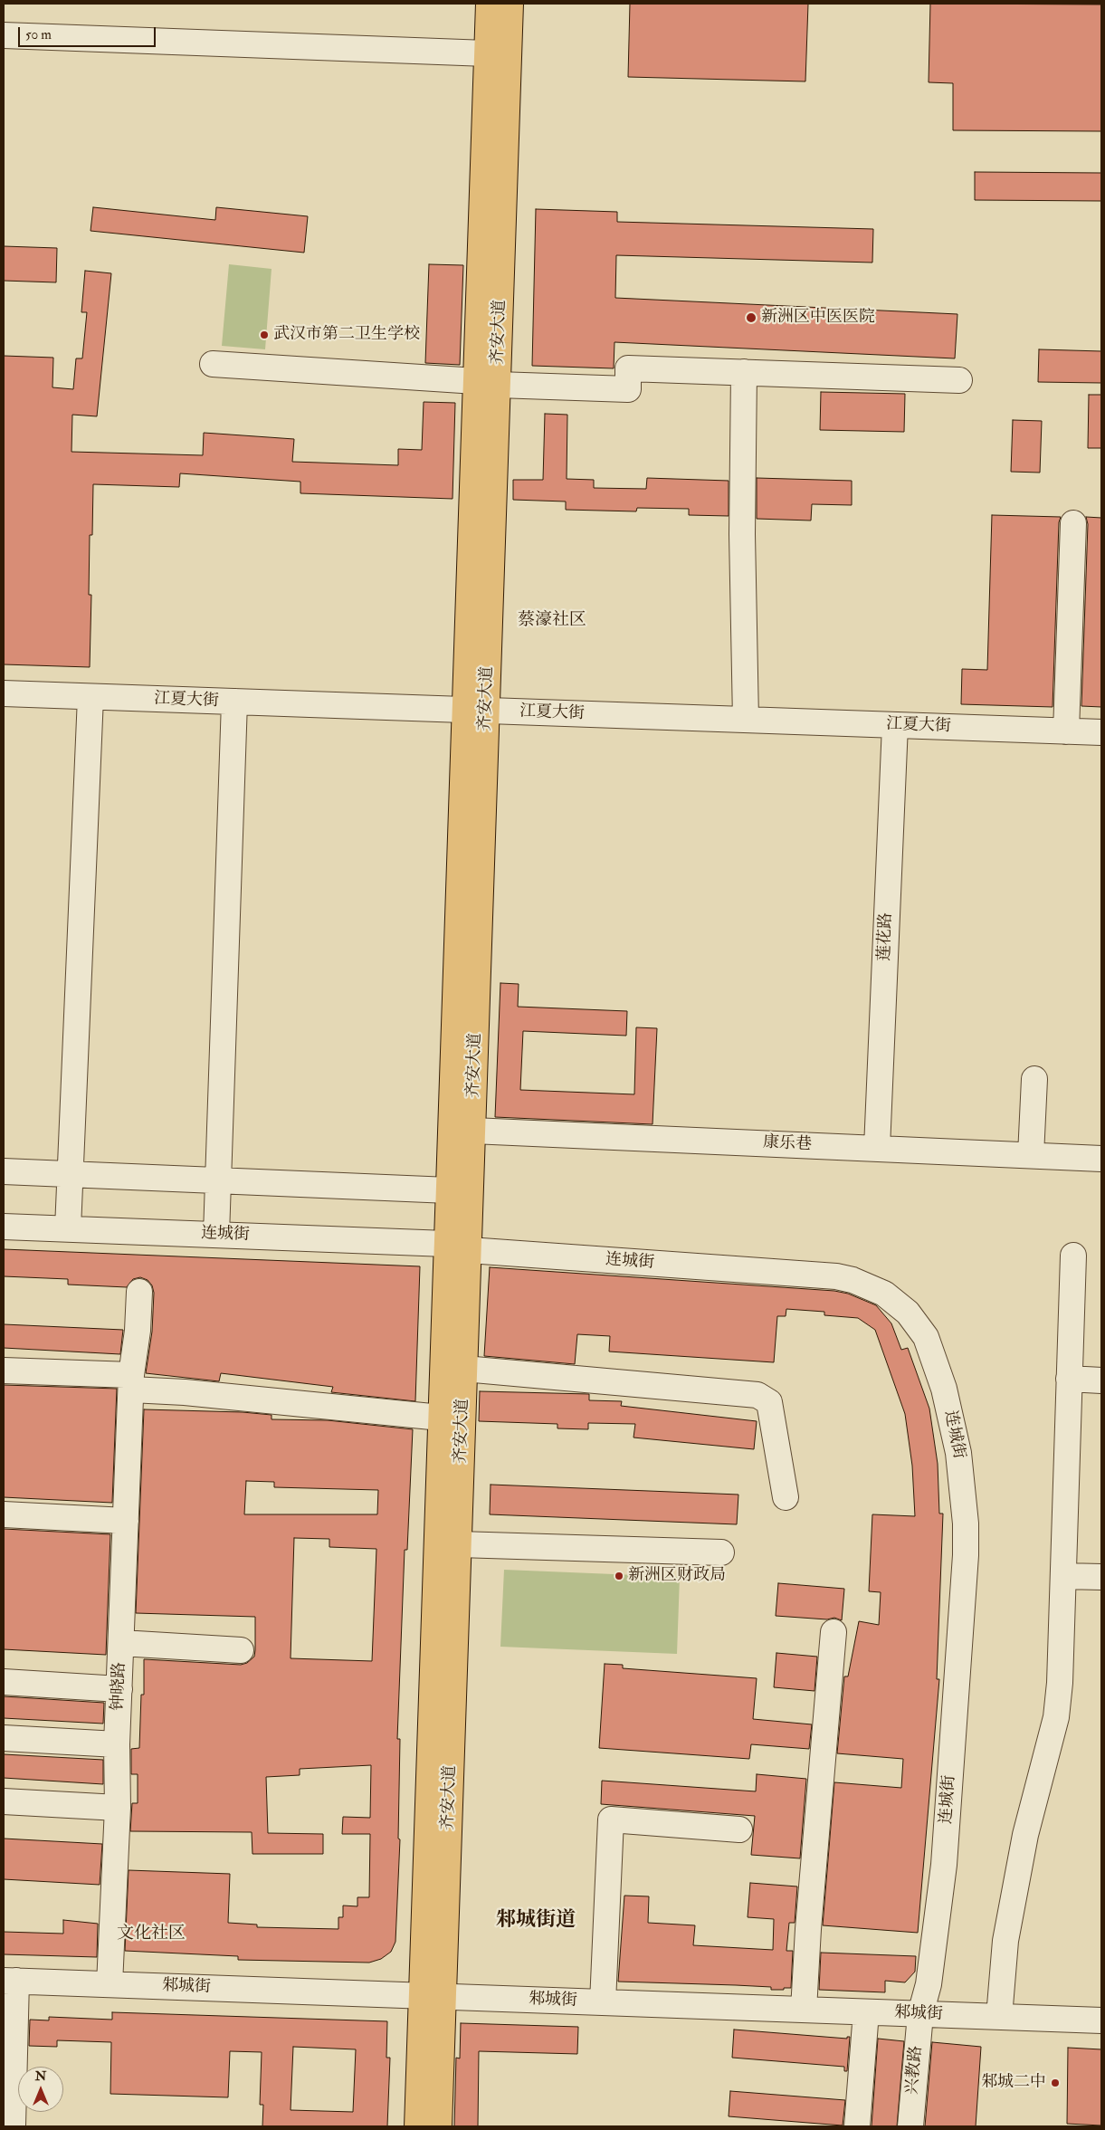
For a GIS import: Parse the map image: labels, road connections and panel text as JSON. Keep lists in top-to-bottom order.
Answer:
{
  "streets": {
    "main road": ["齐安大道"],
    "street": [
      "江夏大街",
      "莲花路",
      "康乐巷",
      "连城街",
      "钟晓路",
      "邾城街",
      "兴教路"
    ]
  },
  "crossings": [
    ["齐安大道", "江夏大街"],
    ["齐安大道", "康乐巷"],
    ["齐安大道", "连城街"],
    ["齐安大道", "邾城街"],
    ["江夏大街", "莲花路"],
    ["莲花路", "康乐巷"],
    ["连城街", "邾城街"],
    ["连城街", "兴教路"],
    ["钟晓路", "邾城街"],
    ["邾城街", "兴教路"]
  ],
  "districts": ["蔡濠社区", "邾城街道", "文化社区"],
  "places": [
    "新洲区中医医院",
    "武汉市第二卫生学校",
    "新洲区财政局",
    "邾城二中"
  ],
  "scale_bar": "50 m",
  "north": "top"
}
